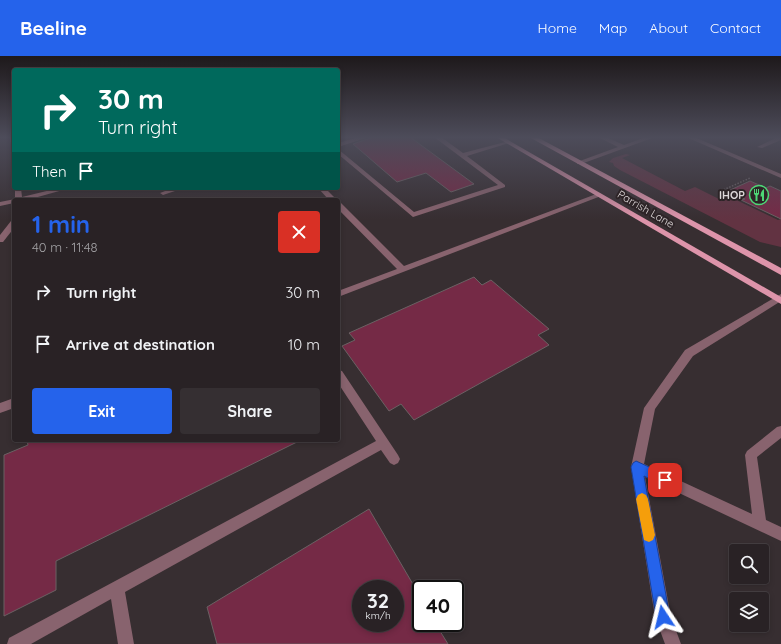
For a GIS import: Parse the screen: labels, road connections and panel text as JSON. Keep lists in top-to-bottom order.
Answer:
{
  "streets": {
    "main road": ["Parrish Lane"]
  },
  "places": {
    "restaurant": ["IHOP"]
  },
  "page": {
    "header": "Beeline",
    "nav": [
      "Home",
      "Map",
      "About",
      "Contact"
    ],
    "turn": ["30 m", "Turn right"],
    "then": "Then",
    "heading": ["1 min", "40 m · 11:48"],
    "list": [
      {
        "name": "Turn right",
        "value": "30 m"
      },
      {
        "name": "Arrive at destination",
        "value": "10 m"
      }
    ],
    "buttons": ["Exit", "Share"],
    "speed": "32 km/h",
    "limit": "40"
  }
}
